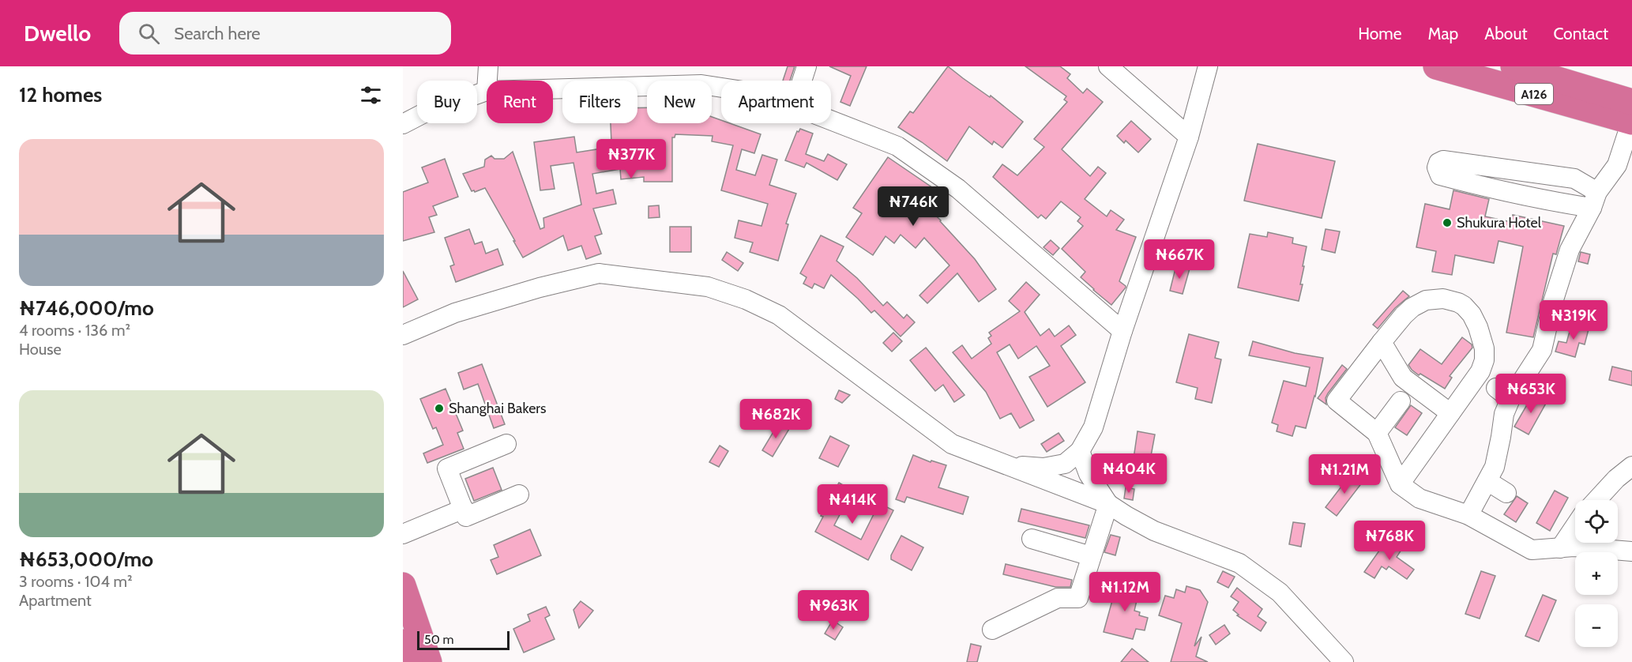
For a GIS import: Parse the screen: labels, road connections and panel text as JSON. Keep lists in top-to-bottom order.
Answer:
{
  "streets": {
    "highway": ["A126"]
  },
  "places": ["Shukura Hotel", "Shanghai Bakers"],
  "scale_bar": "50 m",
  "page": {
    "header": "Dwello",
    "search": "Search here",
    "nav": [
      "Home",
      "Map",
      "About",
      "Contact"
    ],
    "heading": "12 homes",
    "chip": [
      "Buy",
      "Rent",
      "Filters",
      "New",
      "Apartment"
    ],
    "list": [
      {
        "name": "₦746,000/mo",
        "note": "4 rooms · 136 m² · House"
      },
      {
        "name": "₦653,000/mo",
        "note": "3 rooms · 104 m² · Apartment"
      }
    ],
    "price": [
      "₦377K",
      "₦746K",
      "₦667K",
      "₦319K",
      "₦653K",
      "₦682K",
      "₦404K",
      "₦1.21M",
      "₦414K",
      "₦768K",
      "₦1.12M",
      "₦963K"
    ],
    "map_buttons": ["+", "−"],
    "scale": "50 m"
  }
}
